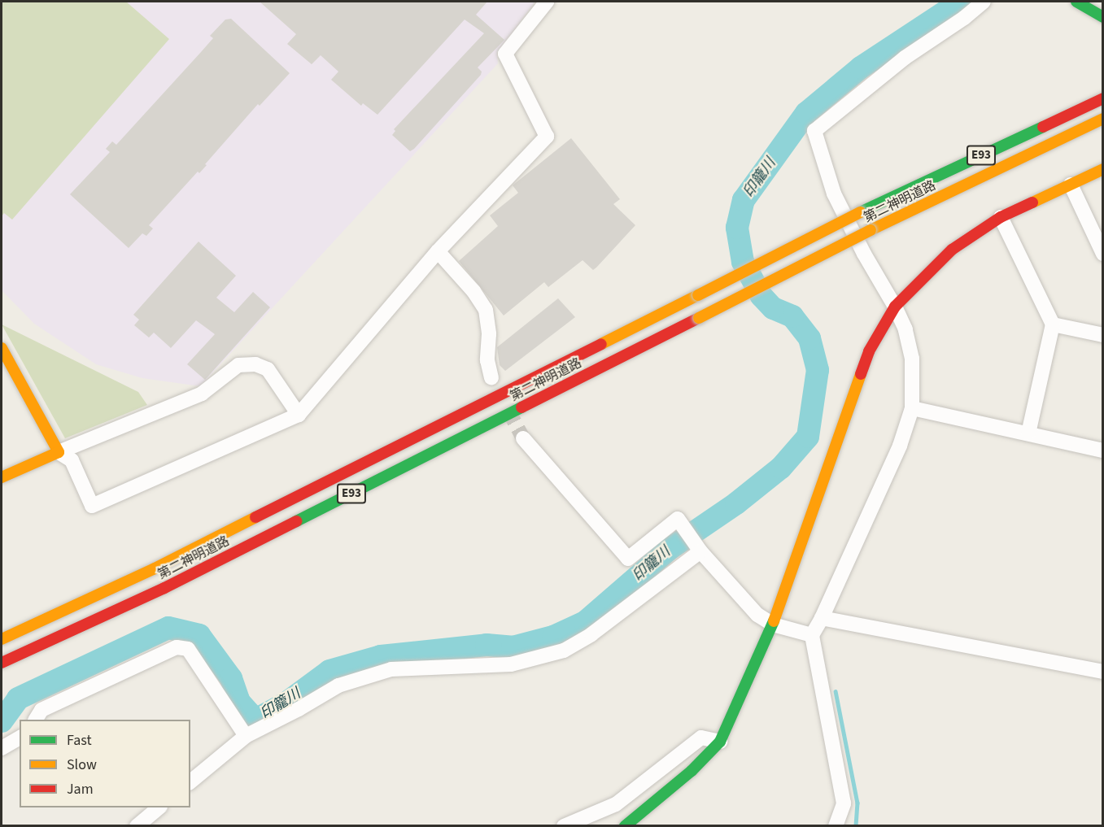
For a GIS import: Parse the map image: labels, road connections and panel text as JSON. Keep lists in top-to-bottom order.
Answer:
{
  "streets": {
    "main road": ["E93", "第二神明道路"]
  },
  "water": ["印籠川"],
  "legend": ["Fast", "Slow", "Jam"]
}
